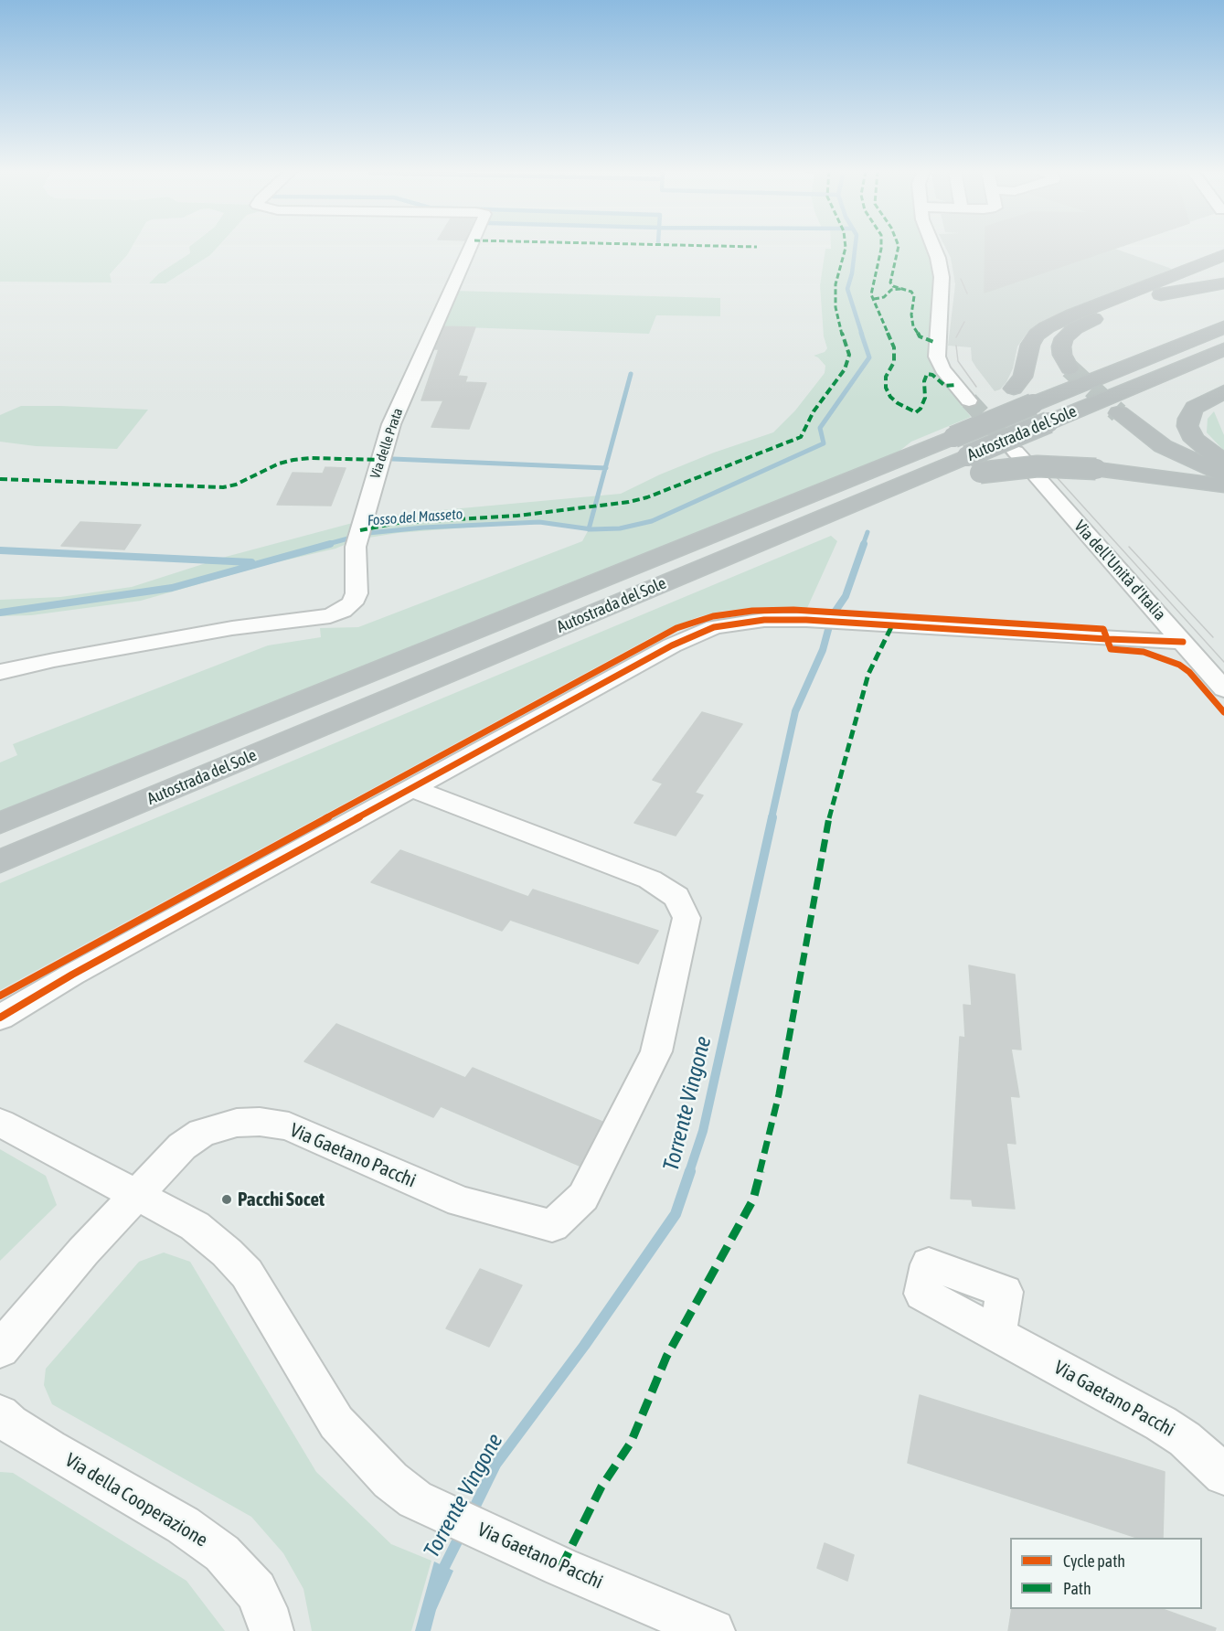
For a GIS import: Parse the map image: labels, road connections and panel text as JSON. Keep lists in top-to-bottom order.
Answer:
{
  "streets": {
    "highway": ["Autostrada del Sole"],
    "street": [
      "Via delle Prata",
      "Via dell'Unità d'Italia",
      "Via Gaetano Pacchi",
      "Via della Cooperazione"
    ]
  },
  "water": ["Fosso del Masseto", "Torrente Vingone"],
  "places": ["Pacchi Socet"],
  "legend": ["Cycle path", "Path"]
}
